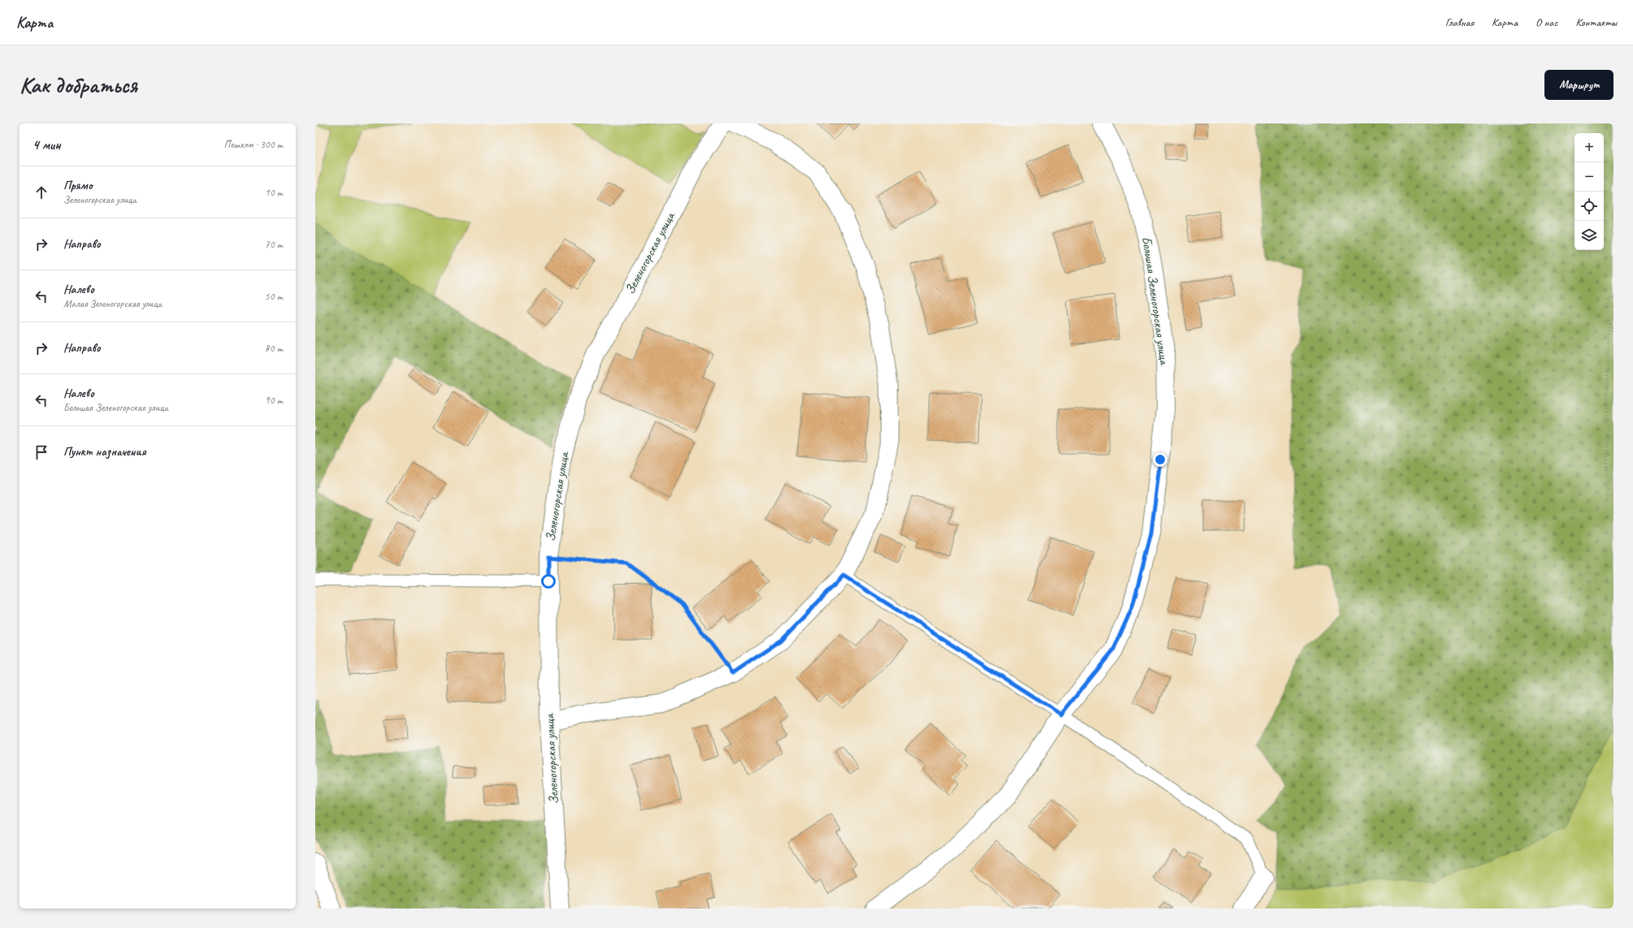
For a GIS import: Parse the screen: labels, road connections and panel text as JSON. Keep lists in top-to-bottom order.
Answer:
{
  "streets": {
    "street": ["Зеленогорская улица", "Большая Зеленогорская улица"]
  },
  "page": {
    "header": "Карта",
    "nav": [
      "Главная",
      "Карта",
      "О нас",
      "Контакты"
    ],
    "buttons": "Маршрут",
    "title": "Как добраться",
    "heading": ["4 мин", "Пешком · 300 m"],
    "map_buttons": ["+", "−"],
    "list": [
      ["Прямо", "Зеленогорская улица", "10 m"],
      ["Направо", "70 m"],
      ["Налево", "Малая Зеленогорская улица", "50 m"],
      ["Направо", "80 m"],
      ["Налево", "Большая Зеленогорская улица", "90 m"],
      "Пункт назначения"
    ]
  }
}
